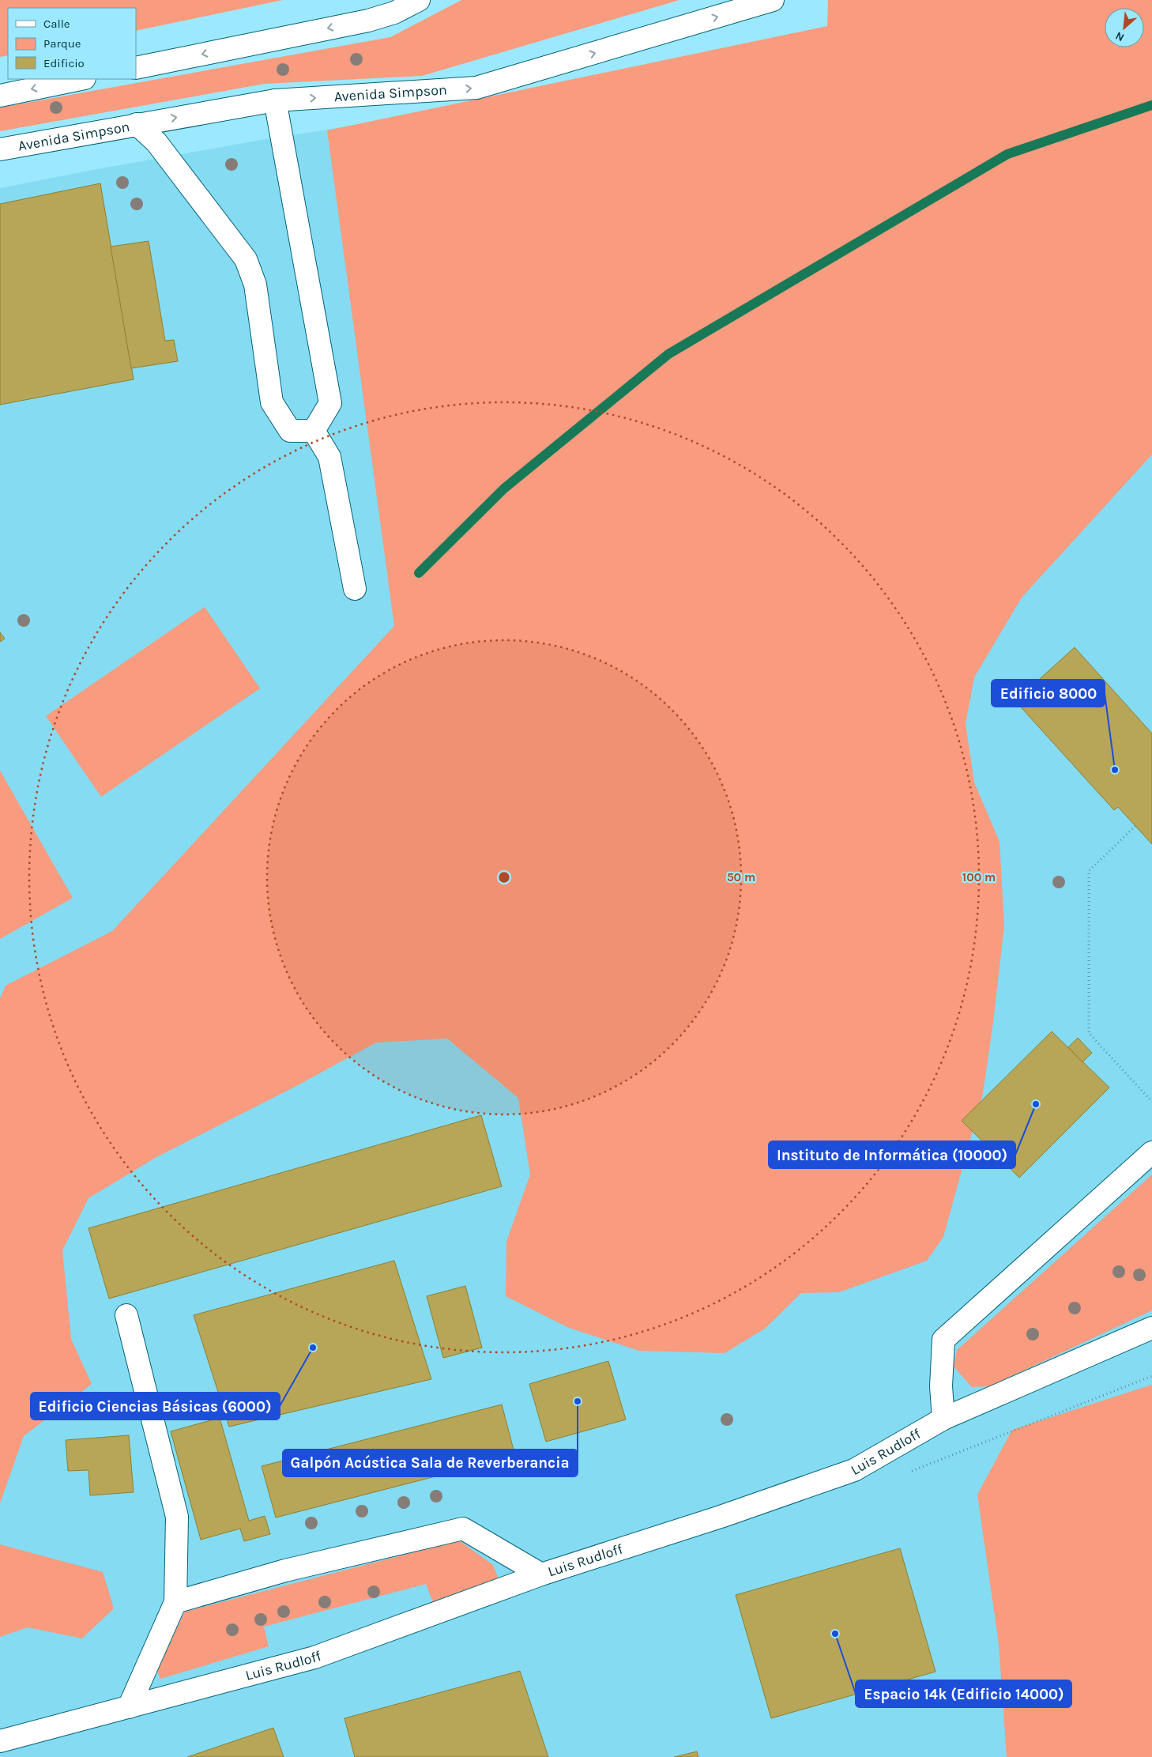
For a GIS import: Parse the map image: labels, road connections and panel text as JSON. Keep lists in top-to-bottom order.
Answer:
{
  "streets": {
    "street": ["Avenida Simpson", "Luis Rudloff"]
  },
  "places": [
    "Edificio 8000",
    "Instituto de Informática (10000)",
    "Edificio Ciencias Básicas (6000)",
    "Galpón Acústica Sala de Reverberancia",
    "Espacio 14k (Edificio 14000)"
  ],
  "legend": ["Calle", "Parque", "Edificio"],
  "north": "bottom left",
  "rings": ["50 m", "100 m"]
}
